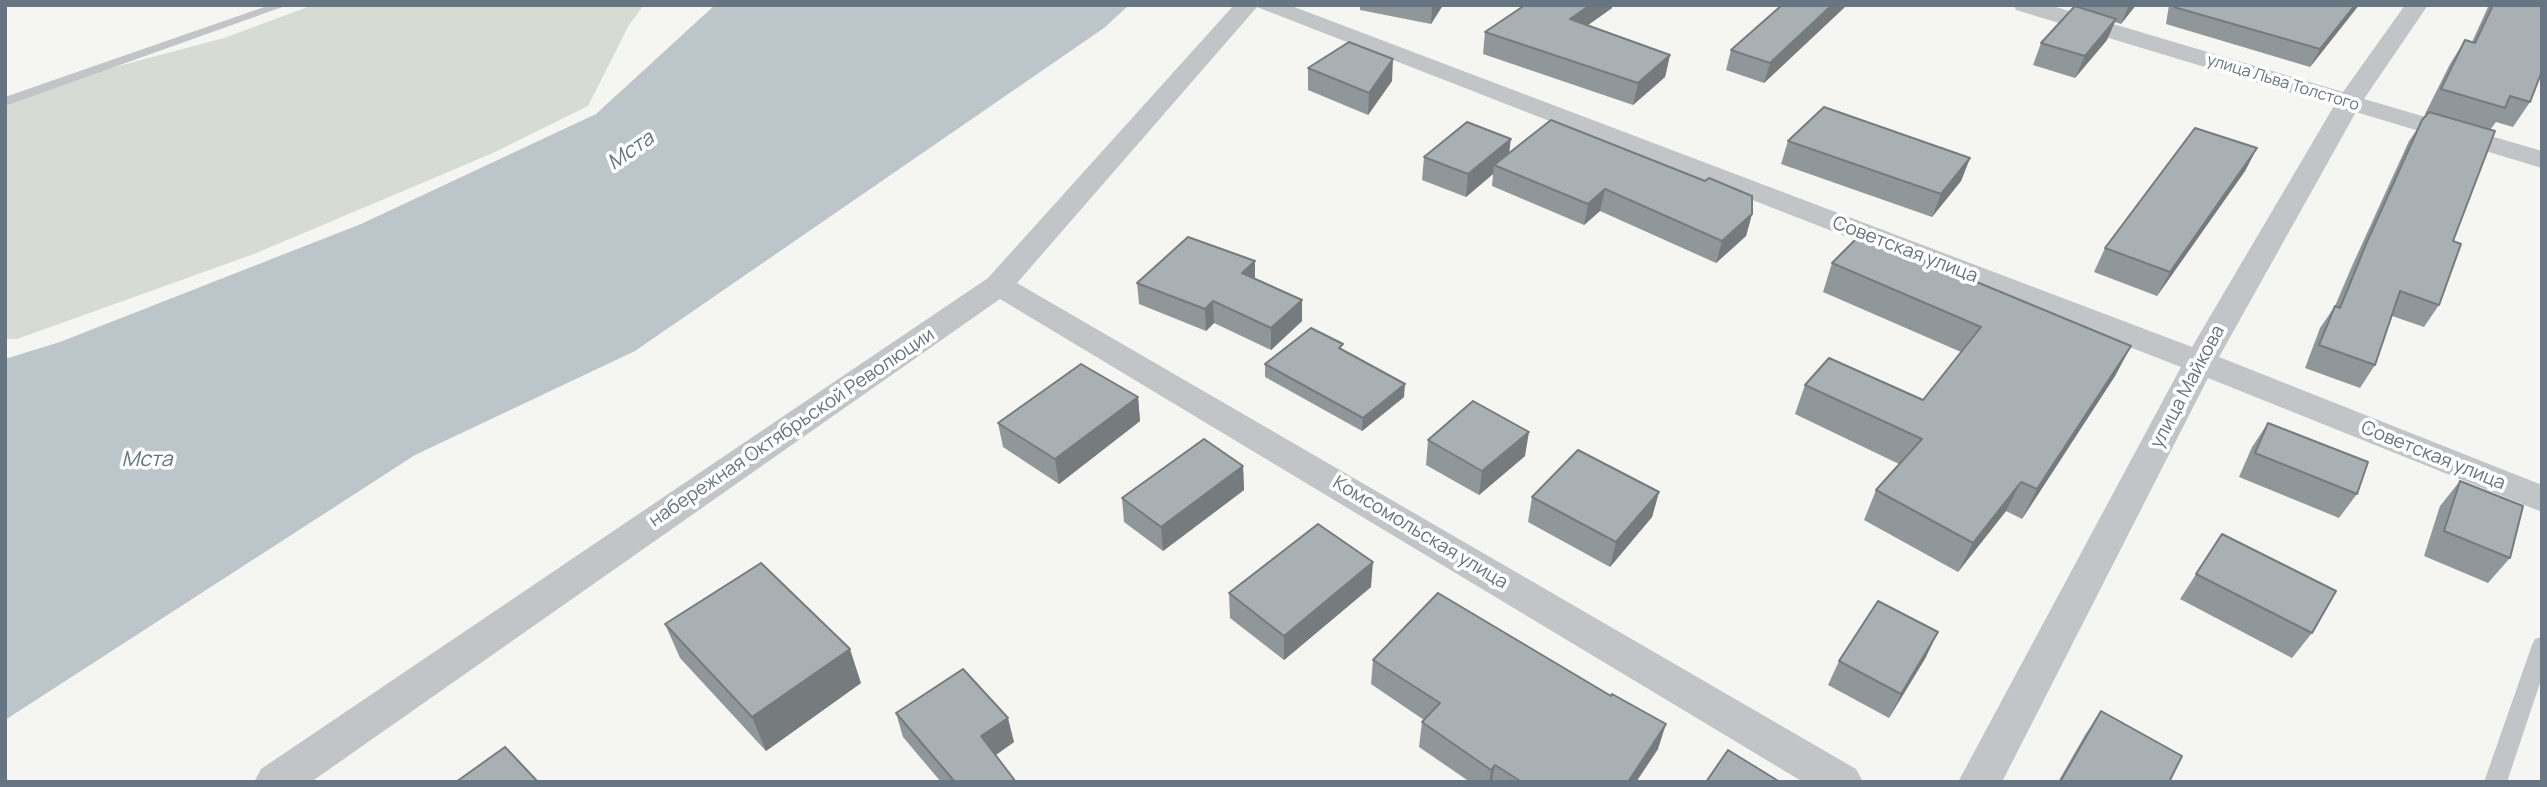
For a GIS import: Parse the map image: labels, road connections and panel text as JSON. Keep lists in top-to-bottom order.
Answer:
{
  "streets": {
    "street": [
      "улица Льва Толстого",
      "Советская улица",
      "улица Майкова",
      "набережная Октябрьской Революции",
      "Комсомольская улица"
    ]
  },
  "crossings": [
    ["улица Льва Толстого", "улица Майкова"],
    ["Советская улица", "улица Майкова"],
    ["набережная Октябрьской Революции", "Комсомольская улица"]
  ],
  "water": ["Мста"]
}
